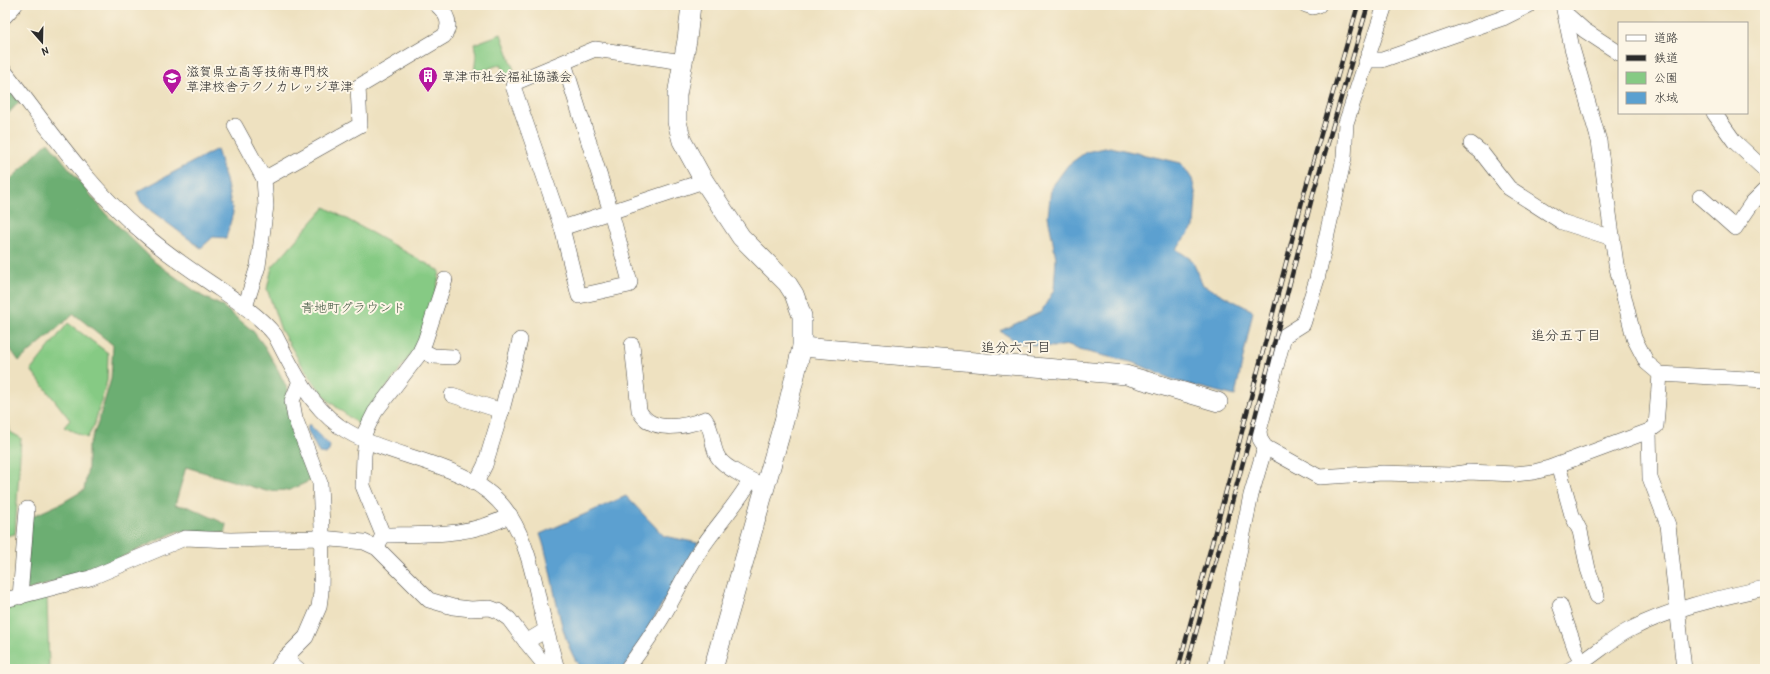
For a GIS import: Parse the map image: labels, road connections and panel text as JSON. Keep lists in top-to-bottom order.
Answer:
{
  "districts": ["追分五丁目", "追分六丁目"],
  "parks": ["青地町グラウンド"],
  "places": {
    "building": ["草津市社会福祉協議会"],
    "school or university": ["滋賀県立高等技術専門校 草津校舎テクノカレッジ草津"]
  },
  "legend": [
    "道路",
    "鉄道",
    "公園",
    "水域"
  ],
  "north": "bottom"
}
